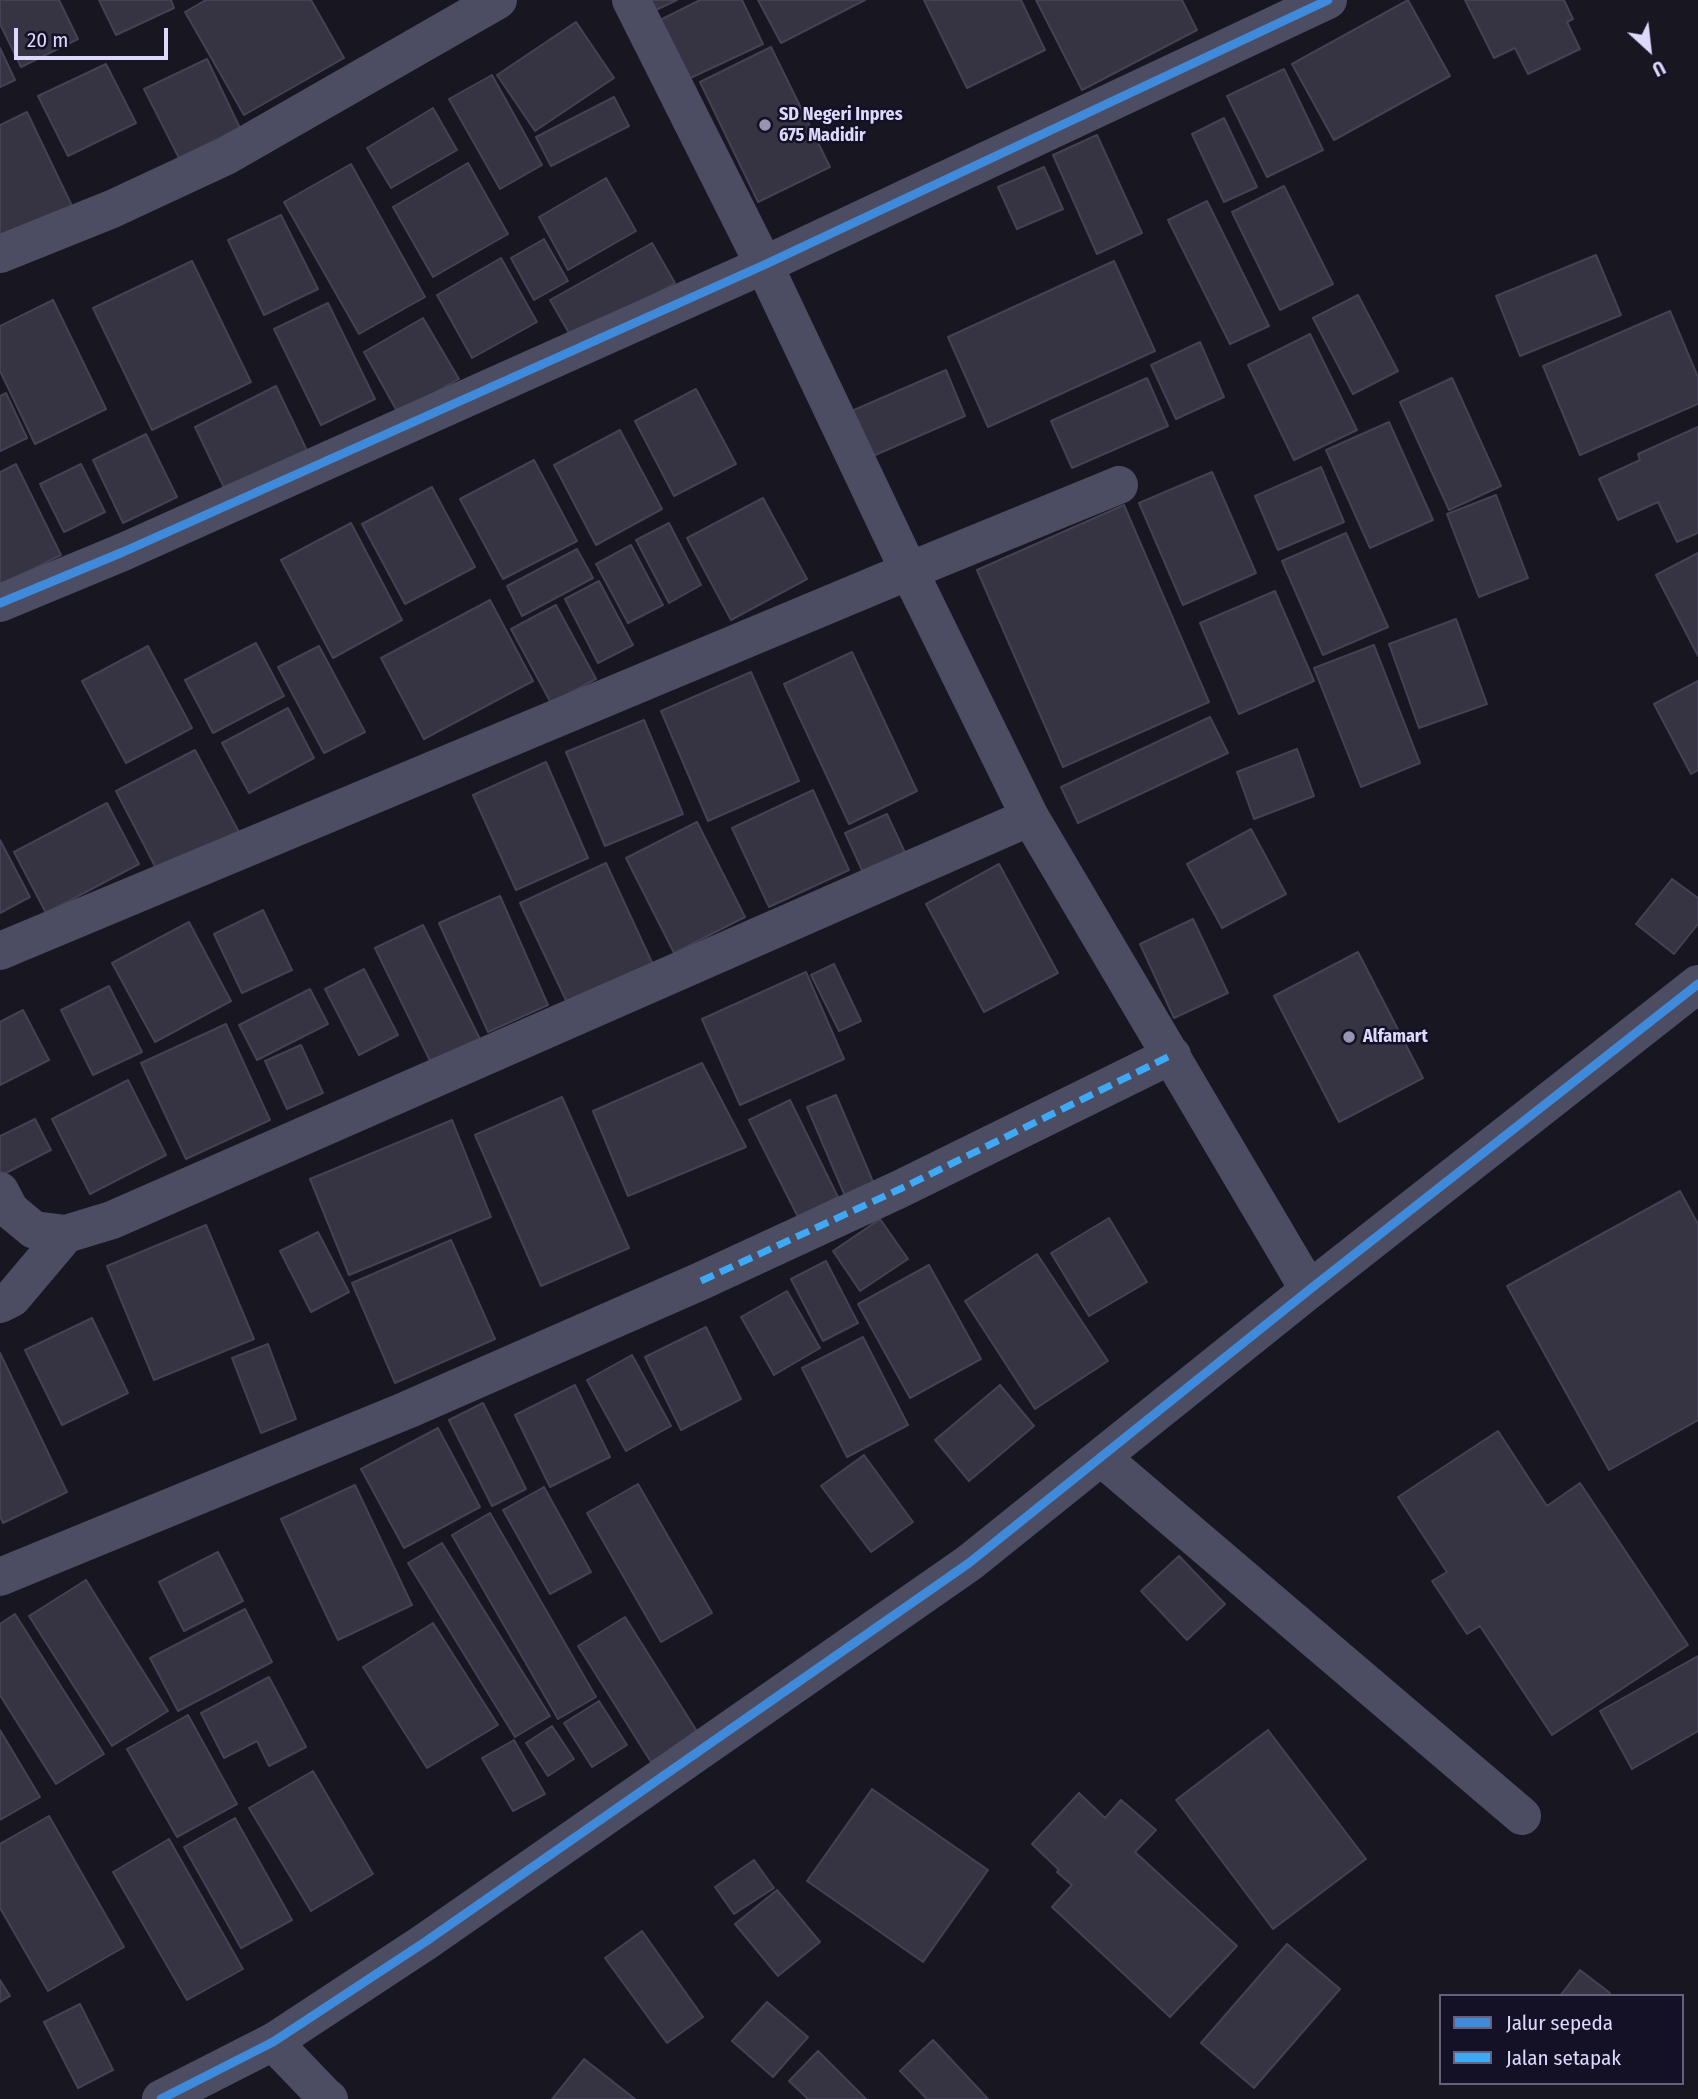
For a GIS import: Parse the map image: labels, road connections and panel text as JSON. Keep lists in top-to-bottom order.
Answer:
{
  "places": ["SD Negeri Inpres 675 Madidir", "Alfamart"],
  "legend": ["Jalur sepeda", "Jalan setapak"],
  "scale_bar": "20 m",
  "north": "bottom right"
}
